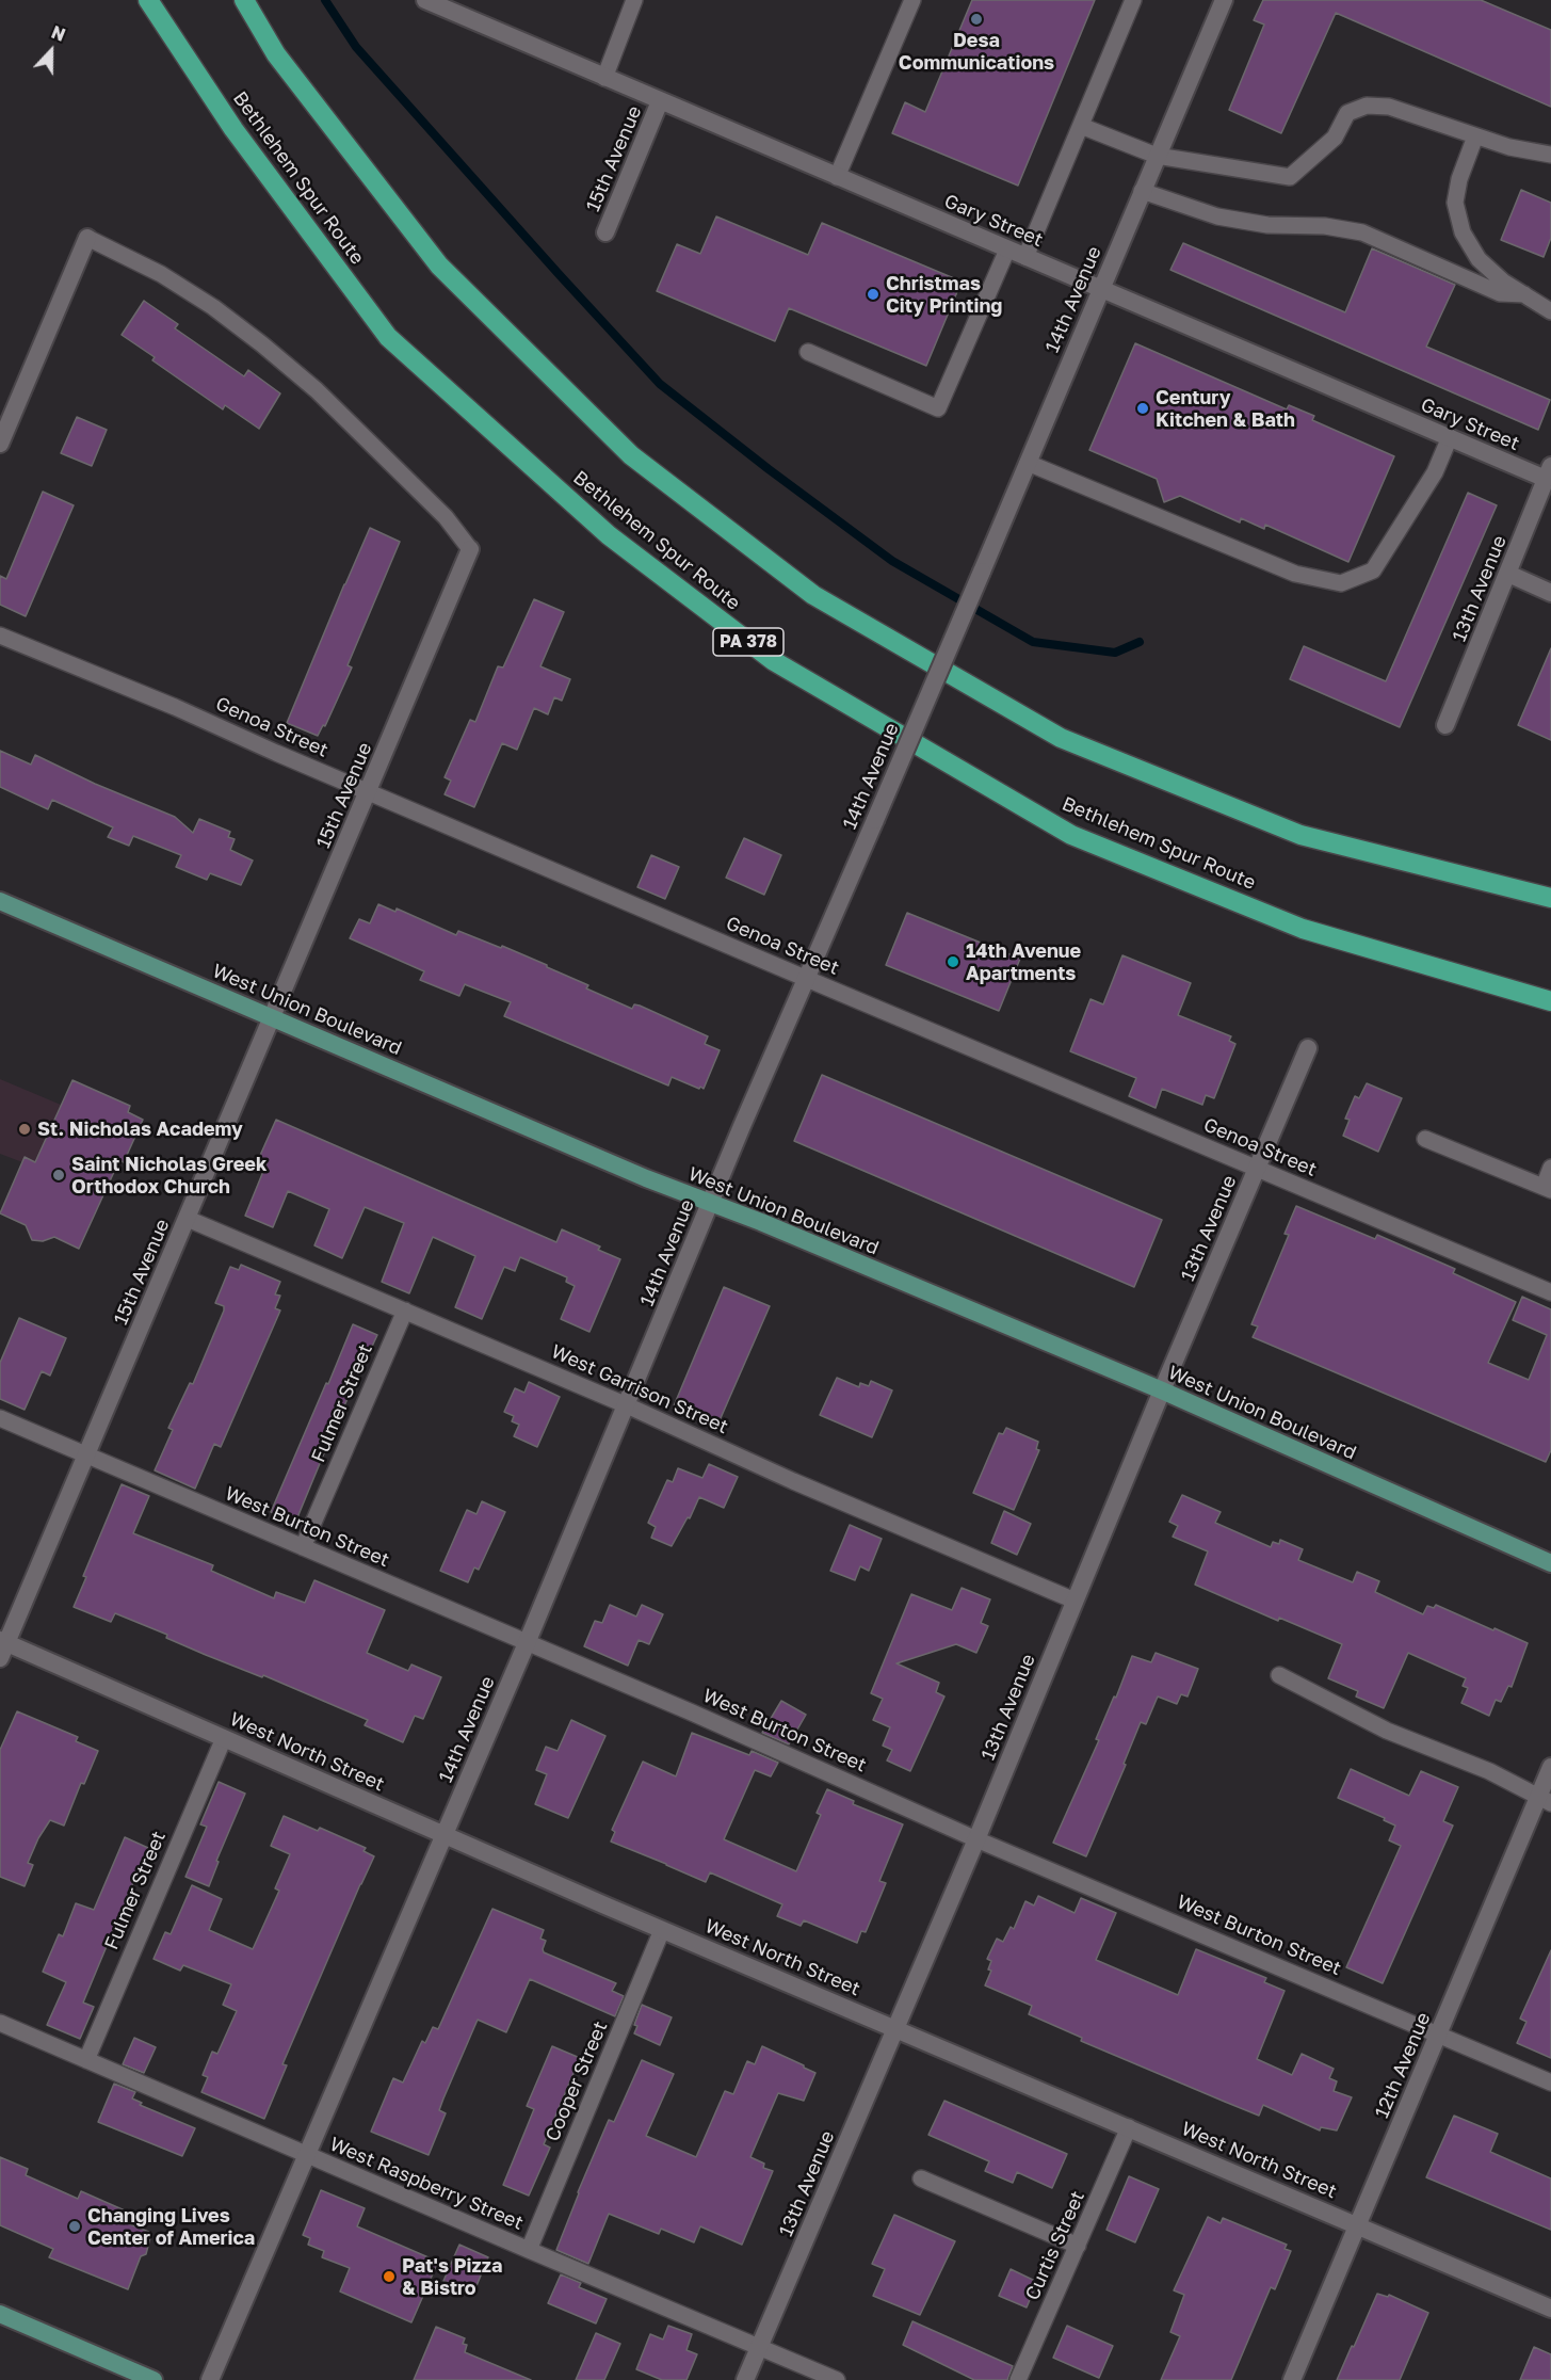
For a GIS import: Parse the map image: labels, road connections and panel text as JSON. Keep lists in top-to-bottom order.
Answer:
{
  "streets": {
    "highway": ["Bethlehem Spur Route", "PA 378"],
    "main road": ["West Union Boulevard"],
    "street": [
      "15th Avenue",
      "Gary Street",
      "14th Avenue",
      "13th Avenue",
      "West North Street",
      "12th Avenue"
    ],
    "lane": [
      "Genoa Street",
      "West Garrison Street",
      "Fulmer Street",
      "West Burton Street",
      "Cooper Street",
      "West Raspberry Street",
      "Curtis Street"
    ]
  },
  "crossings": [
    ["15th Avenue", "Gary Street"],
    ["15th Avenue", "Genoa Street"],
    ["15th Avenue", "West Union Boulevard"],
    ["15th Avenue", "West Garrison Street"],
    ["15th Avenue", "West Burton Street"],
    ["15th Avenue", "West North Street"],
    ["Gary Street", "14th Avenue"],
    ["Gary Street", "13th Avenue"],
    ["14th Avenue", "Genoa Street"],
    ["14th Avenue", "West Union Boulevard"],
    ["14th Avenue", "West Garrison Street"],
    ["14th Avenue", "West Burton Street"],
    ["14th Avenue", "West North Street"],
    ["14th Avenue", "West Raspberry Street"],
    ["13th Avenue", "Genoa Street"],
    ["13th Avenue", "West Union Boulevard"],
    ["13th Avenue", "West Garrison Street"],
    ["13th Avenue", "West Burton Street"],
    ["13th Avenue", "West North Street"],
    ["13th Avenue", "West Raspberry Street"],
    ["West Garrison Street", "Fulmer Street"],
    ["Fulmer Street", "West Burton Street"],
    ["Fulmer Street", "West North Street"],
    ["Fulmer Street", "West Raspberry Street"],
    ["West Burton Street", "12th Avenue"],
    ["West North Street", "12th Avenue"],
    ["West North Street", "Cooper Street"],
    ["West North Street", "Curtis Street"],
    ["Cooper Street", "West Raspberry Street"]
  ],
  "places": [
    "Desa Communications",
    "Christmas City Printing",
    "Century Kitchen & Bath",
    "14th Avenue Apartments",
    "St. Nicholas Academy",
    "Saint Nicholas Greek Orthodox Church",
    "Changing Lives Center of America",
    "Pat's Pizza & Bistro"
  ],
  "north": "top"
}
